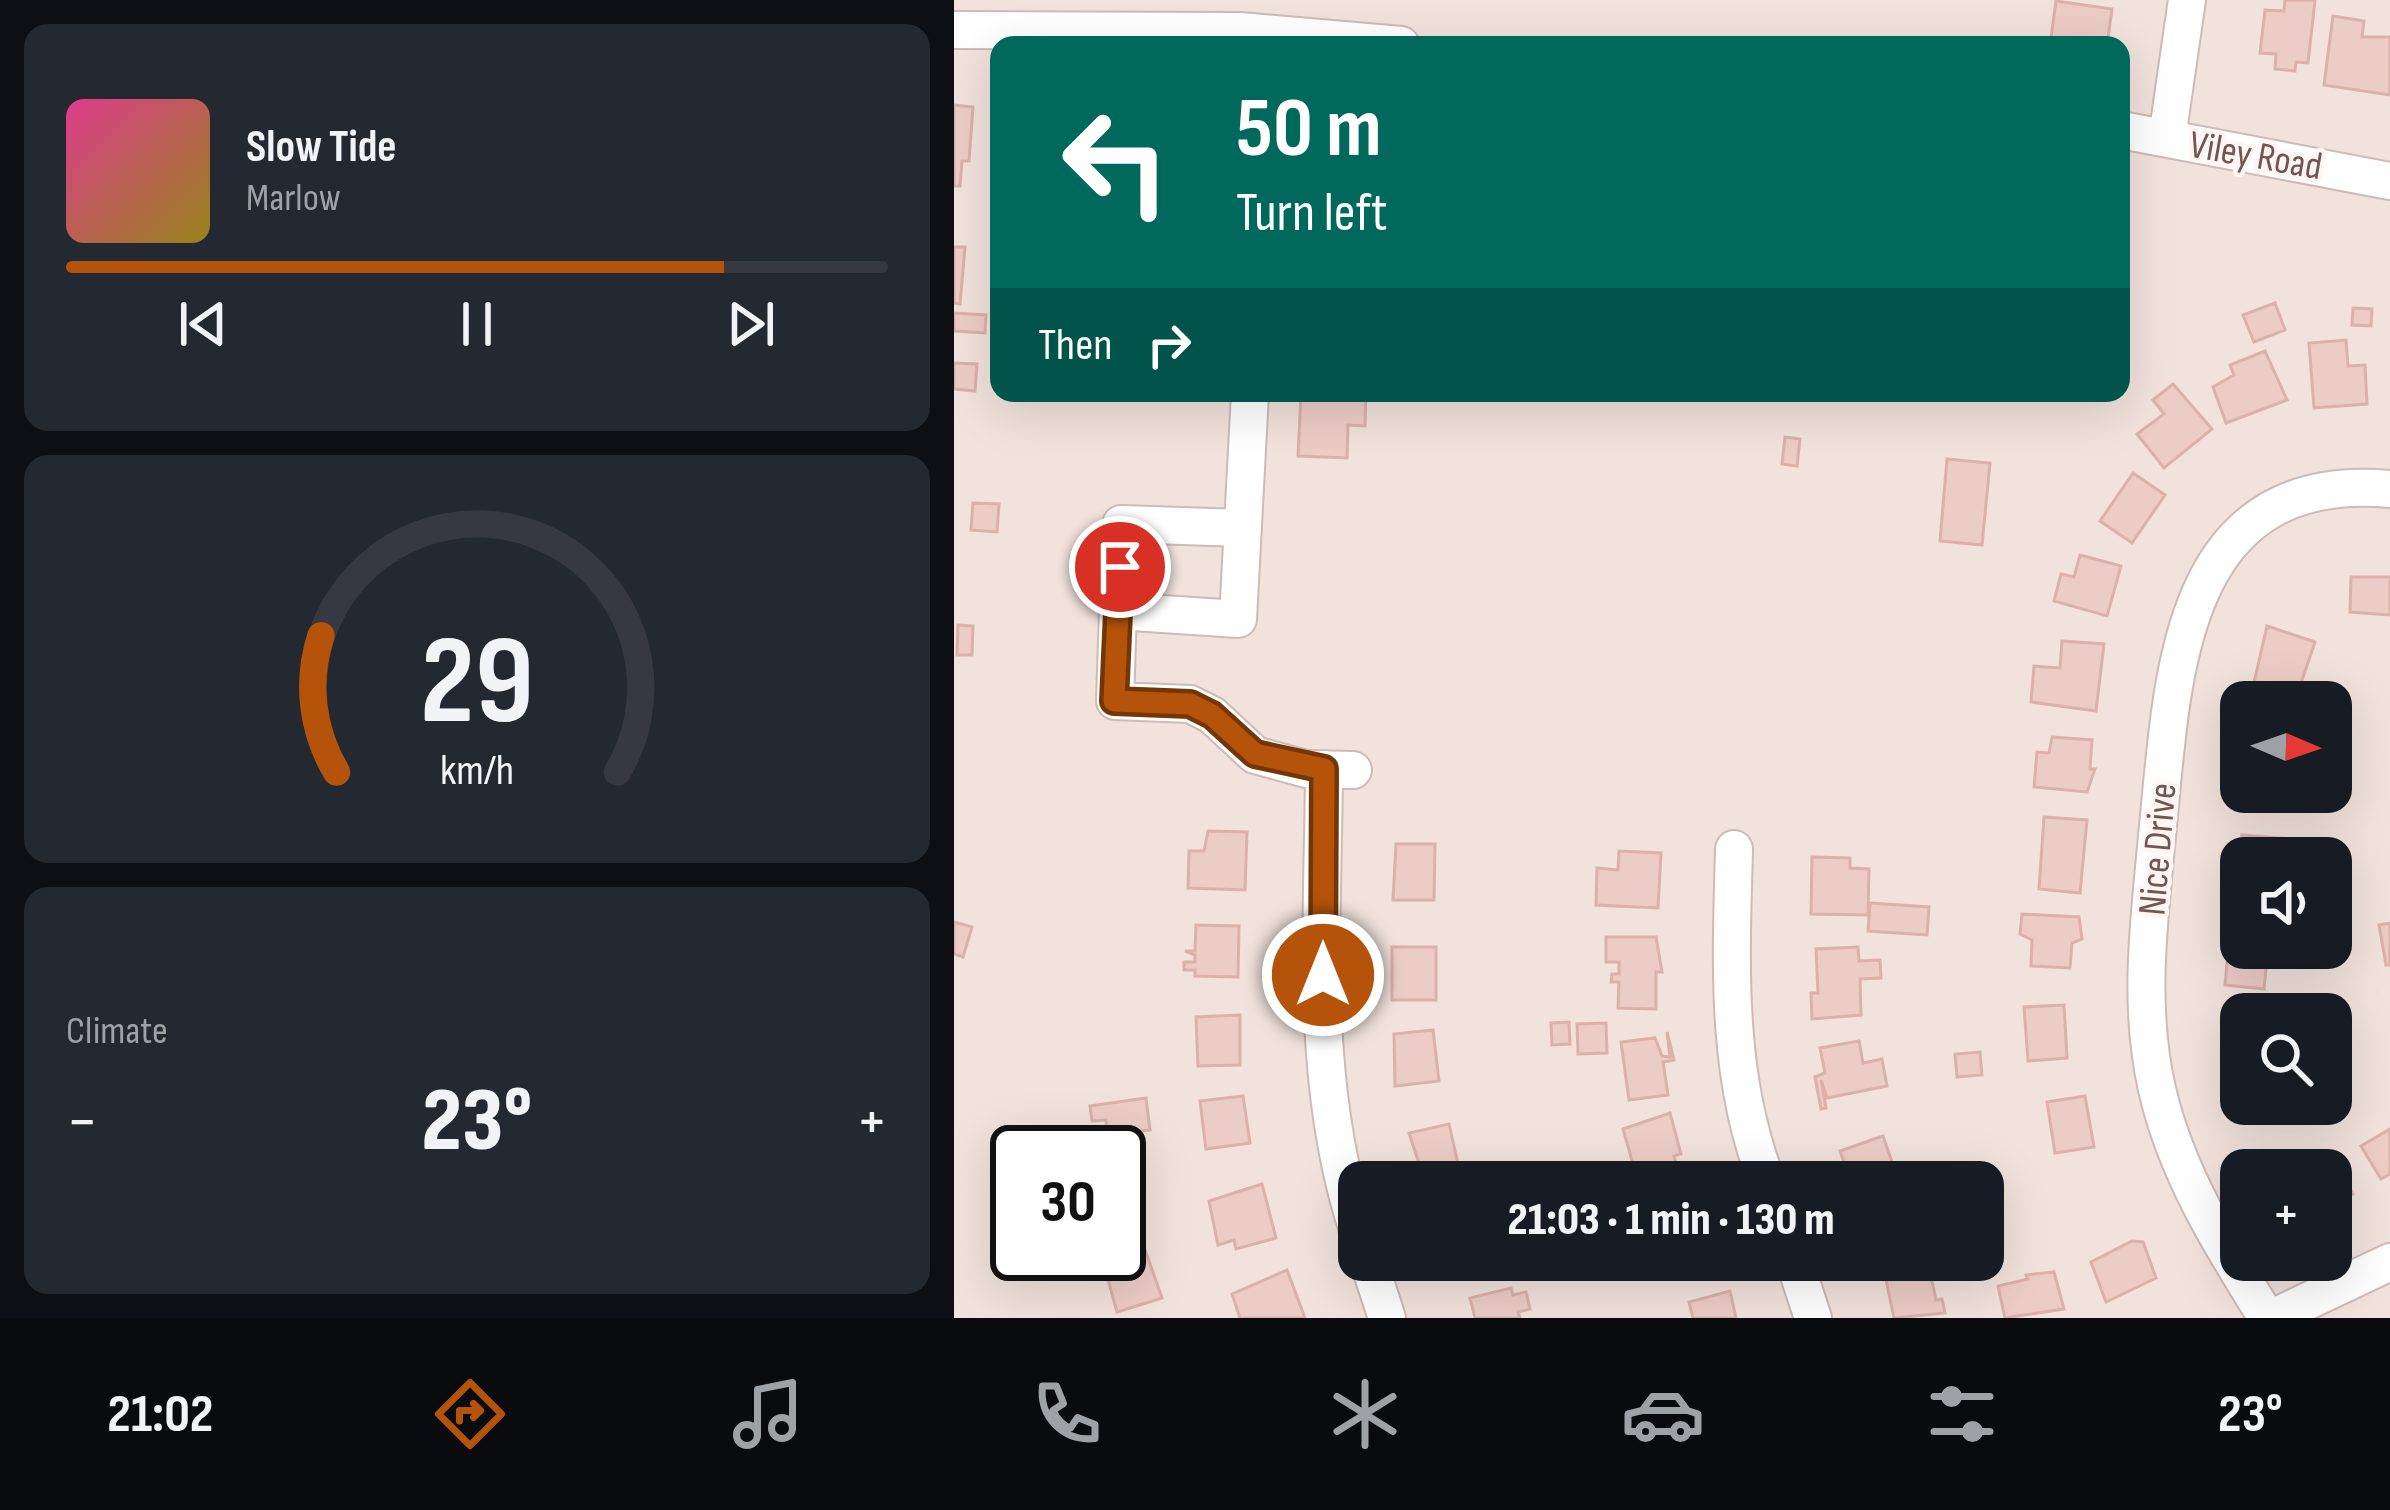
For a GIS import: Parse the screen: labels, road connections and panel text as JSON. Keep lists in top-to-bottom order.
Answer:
{
  "streets": {
    "street": ["Viley Road", "Nice Drive"]
  },
  "north": "right",
  "page": {
    "turn": ["50 m", "Turn left"],
    "song": ["Slow Tide", "Marlow"],
    "then": "Then",
    "map_buttons": "+",
    "tile": "Climate",
    "heat": ["−", "23°", "+"],
    "limit": "30",
    "trip": "21:03 · 1 min · 130 m",
    "tabs": ["21:02", "23°"],
    "gauge": ["29", "km/h"]
  }
}
